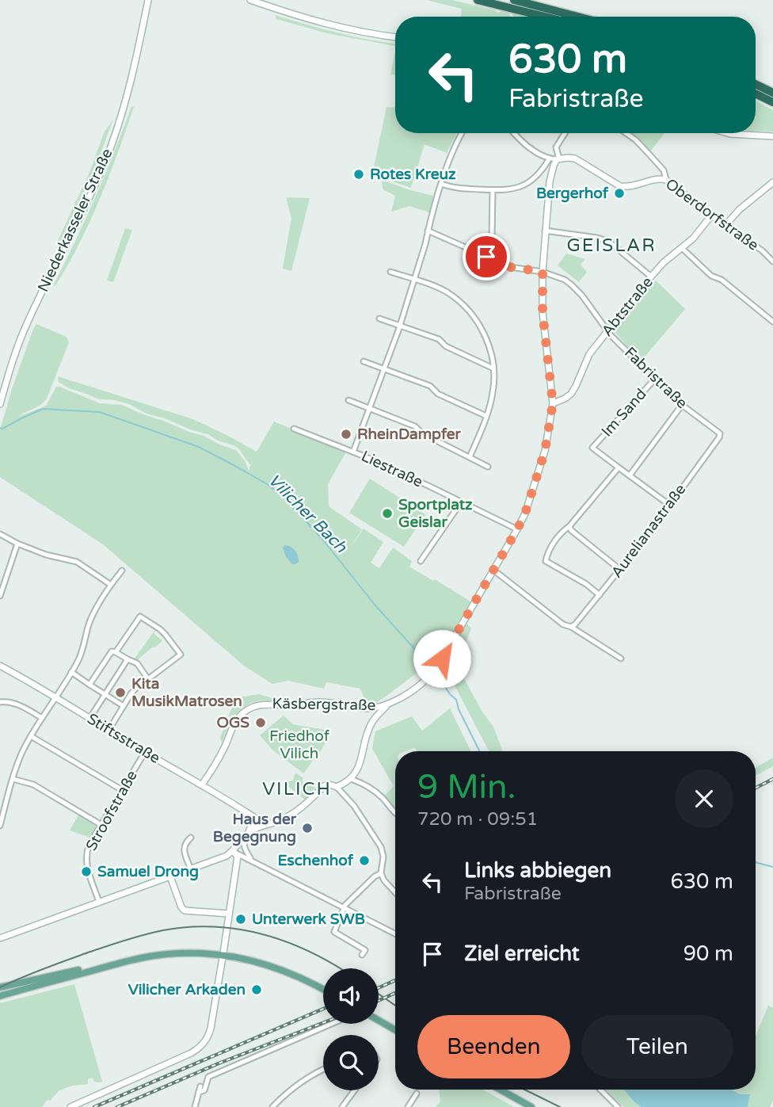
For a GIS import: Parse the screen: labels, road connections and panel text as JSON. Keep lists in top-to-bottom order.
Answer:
{
  "streets": {
    "street": [
      "Oberdorfstraße",
      "Niederkasseler Straße",
      "Abtstraße",
      "Fabristraße",
      "Im Sand",
      "Liestraße",
      "Aurelianastraße",
      "Käsbergstraße",
      "Stiftsstraße",
      "Stroofstraße"
    ]
  },
  "crossings": [
    ["Oberdorfstraße", "Abtstraße"],
    ["Abtstraße", "Fabristraße"],
    ["Fabristraße", "Im Sand"],
    ["Fabristraße", "Aurelianastraße"],
    ["Käsbergstraße", "Stiftsstraße"],
    ["Stiftsstraße", "Stroofstraße"]
  ],
  "districts": ["GEISLAR", "VILICH"],
  "water": ["Vilicher Bach"],
  "parks": ["Friedhof Vilich"],
  "places": [
    "Rotes Kreuz",
    "Bergerhof",
    "RheinDampfer",
    "Sportplatz Geislar",
    "Kita MusikMatrosen",
    "OGS",
    "Haus der Begegnung",
    "Eschenhof",
    "Samuel Drong",
    "Unterwerk SWB",
    "Vilicher Arkaden"
  ],
  "page": {
    "turn": ["630 m", "Fabristraße"],
    "heading": ["9 Min.", "720 m · 09:51"],
    "list": [
      {
        "name": "Links abbiegen",
        "note": "Fabristraße",
        "value": "630 m"
      },
      {
        "name": "Ziel erreicht",
        "value": "90 m"
      }
    ],
    "buttons": ["Beenden", "Teilen"]
  }
}
